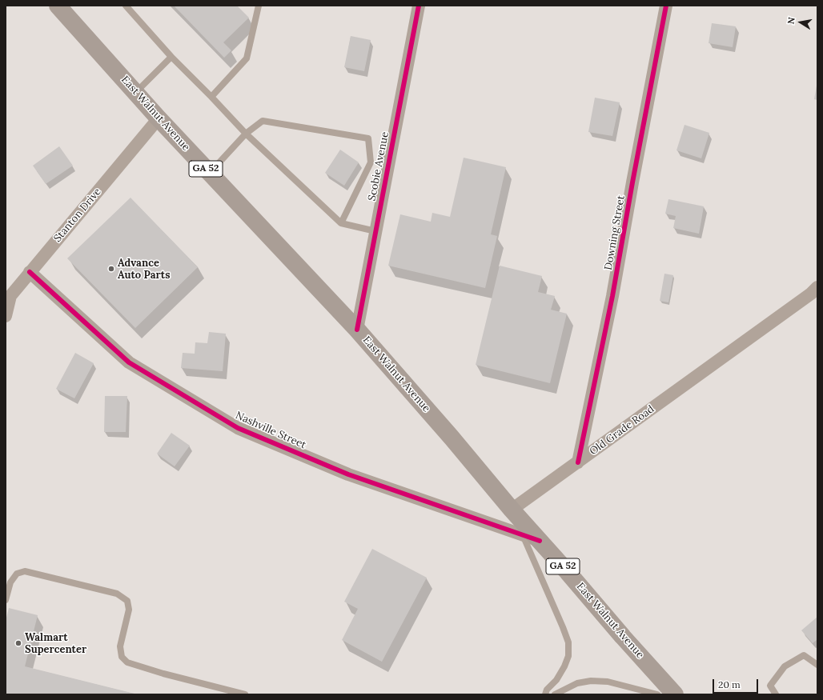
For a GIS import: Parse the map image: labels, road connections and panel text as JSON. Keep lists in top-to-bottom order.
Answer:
{
  "streets": {
    "main road": ["East Walnut Avenue", "GA 52"],
    "street": [
      "Scobie Avenue",
      "Stanton Drive",
      "Downing Street",
      "Nashville Street",
      "Old Grade Road"
    ]
  },
  "crossings": [
    ["East Walnut Avenue", "Scobie Avenue"],
    ["East Walnut Avenue", "Stanton Drive"],
    ["East Walnut Avenue", "Nashville Street"],
    ["East Walnut Avenue", "Old Grade Road"],
    ["Stanton Drive", "Nashville Street"],
    ["Downing Street", "Old Grade Road"]
  ],
  "places": ["Advance Auto Parts", "Walmart Supercenter"],
  "scale_bar": "20 m",
  "north": "left"
}
